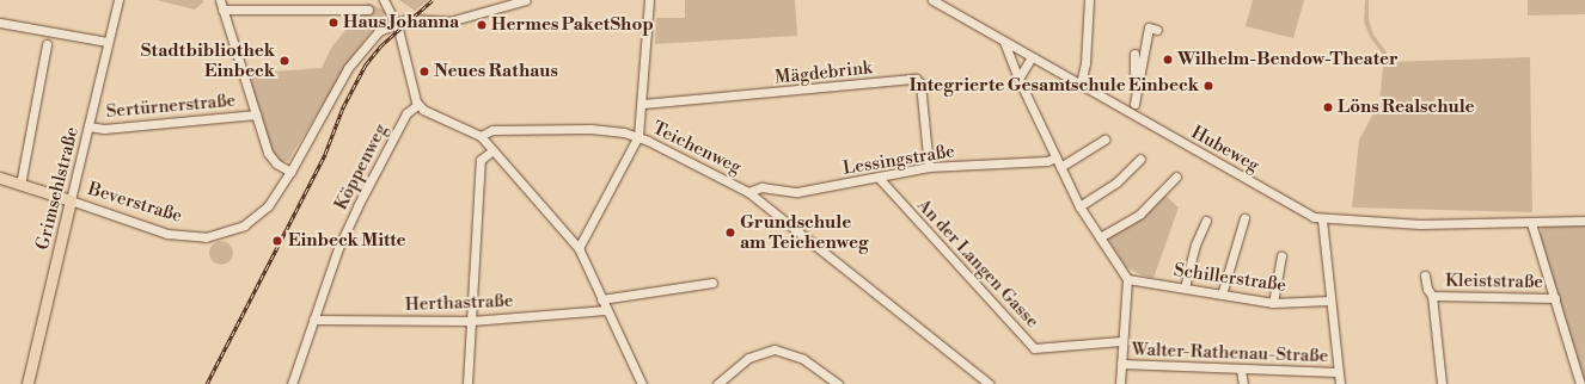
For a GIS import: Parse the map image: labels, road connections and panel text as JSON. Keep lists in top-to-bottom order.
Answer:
{
  "streets": {
    "main road": ["Grimsehlstraße", "Beverstraße"],
    "street": [
      "Mägdebrink",
      "Sertürnerstraße",
      "Teichenweg",
      "Hubeweg",
      "Lessingstraße",
      "Köppenweg",
      "An der Langen Gasse",
      "Schillerstraße",
      "Kleiststraße",
      "Herthastraße",
      "Walter-Rathenau-Straße"
    ]
  },
  "crossings": [
    ["Mägdebrink", "Lessingstraße"],
    ["Sertürnerstraße", "Grimsehlstraße"],
    ["Teichenweg", "Lessingstraße"],
    ["Lessingstraße", "An der Langen Gasse"],
    ["Köppenweg", "Herthastraße"],
    ["Grimsehlstraße", "Beverstraße"]
  ],
  "places": [
    "Haus Johanna",
    "Hermes PaketShop",
    "Wilhelm-Bendow-Theater",
    "Stadtbibliothek Einbeck",
    "Neues Rathaus",
    "Integrierte Gesamtschule Einbeck",
    "Löns Realschule",
    "Grundschule am Teichenweg",
    "Einbeck Mitte"
  ]
}
